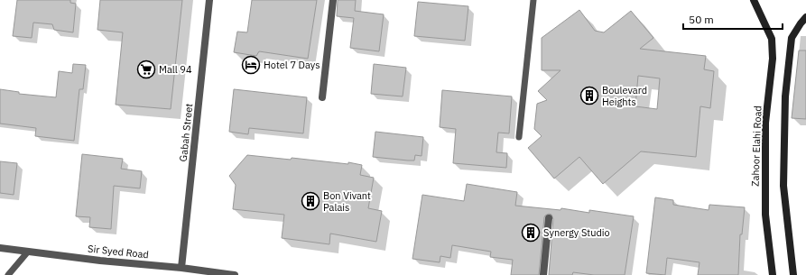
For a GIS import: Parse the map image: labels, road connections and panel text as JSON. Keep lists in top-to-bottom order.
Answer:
{
  "streets": {
    "main road": ["Zahoor Elahi Road"],
    "street": ["Gabah Street", "Sir Syed Road"]
  },
  "crossings": [
    ["Gabah Street", "Sir Syed Road"]
  ],
  "places": {
    "hotel": ["Hotel 7 Days"],
    "supermarket": ["Mall 94"],
    "building": ["Boulevard Heights", "Bon Vivant Palais", "Synergy Studio"]
  },
  "scale_bar": "50 m"
}
